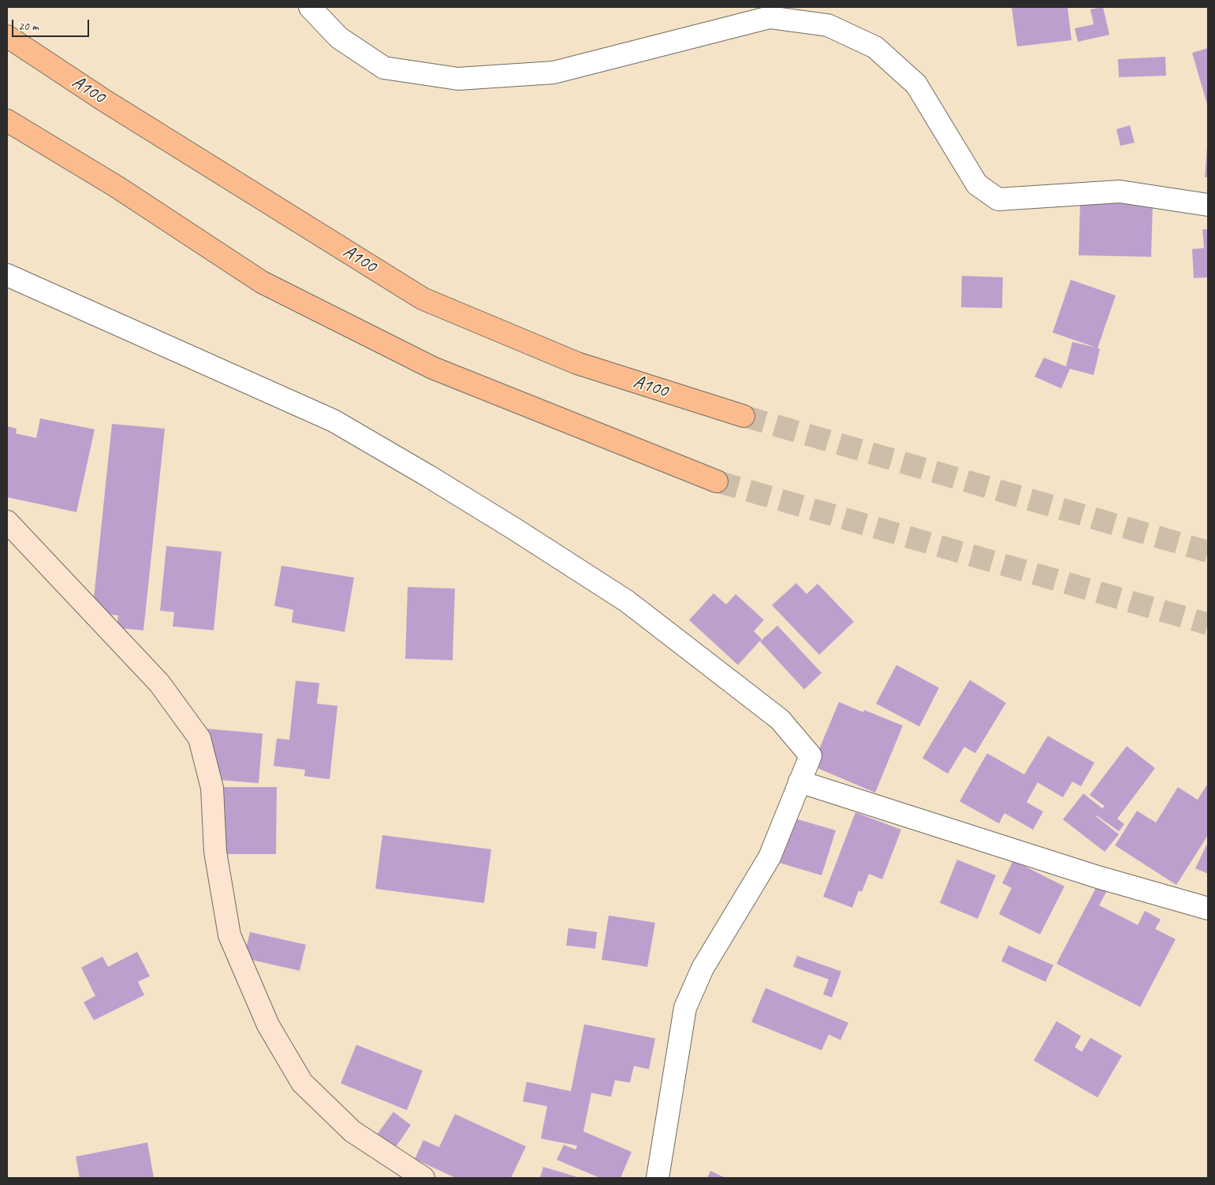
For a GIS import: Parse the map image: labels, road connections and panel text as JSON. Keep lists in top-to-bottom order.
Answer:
{
  "streets": {
    "highway": ["A100"]
  },
  "scale_bar": "20 m"
}
